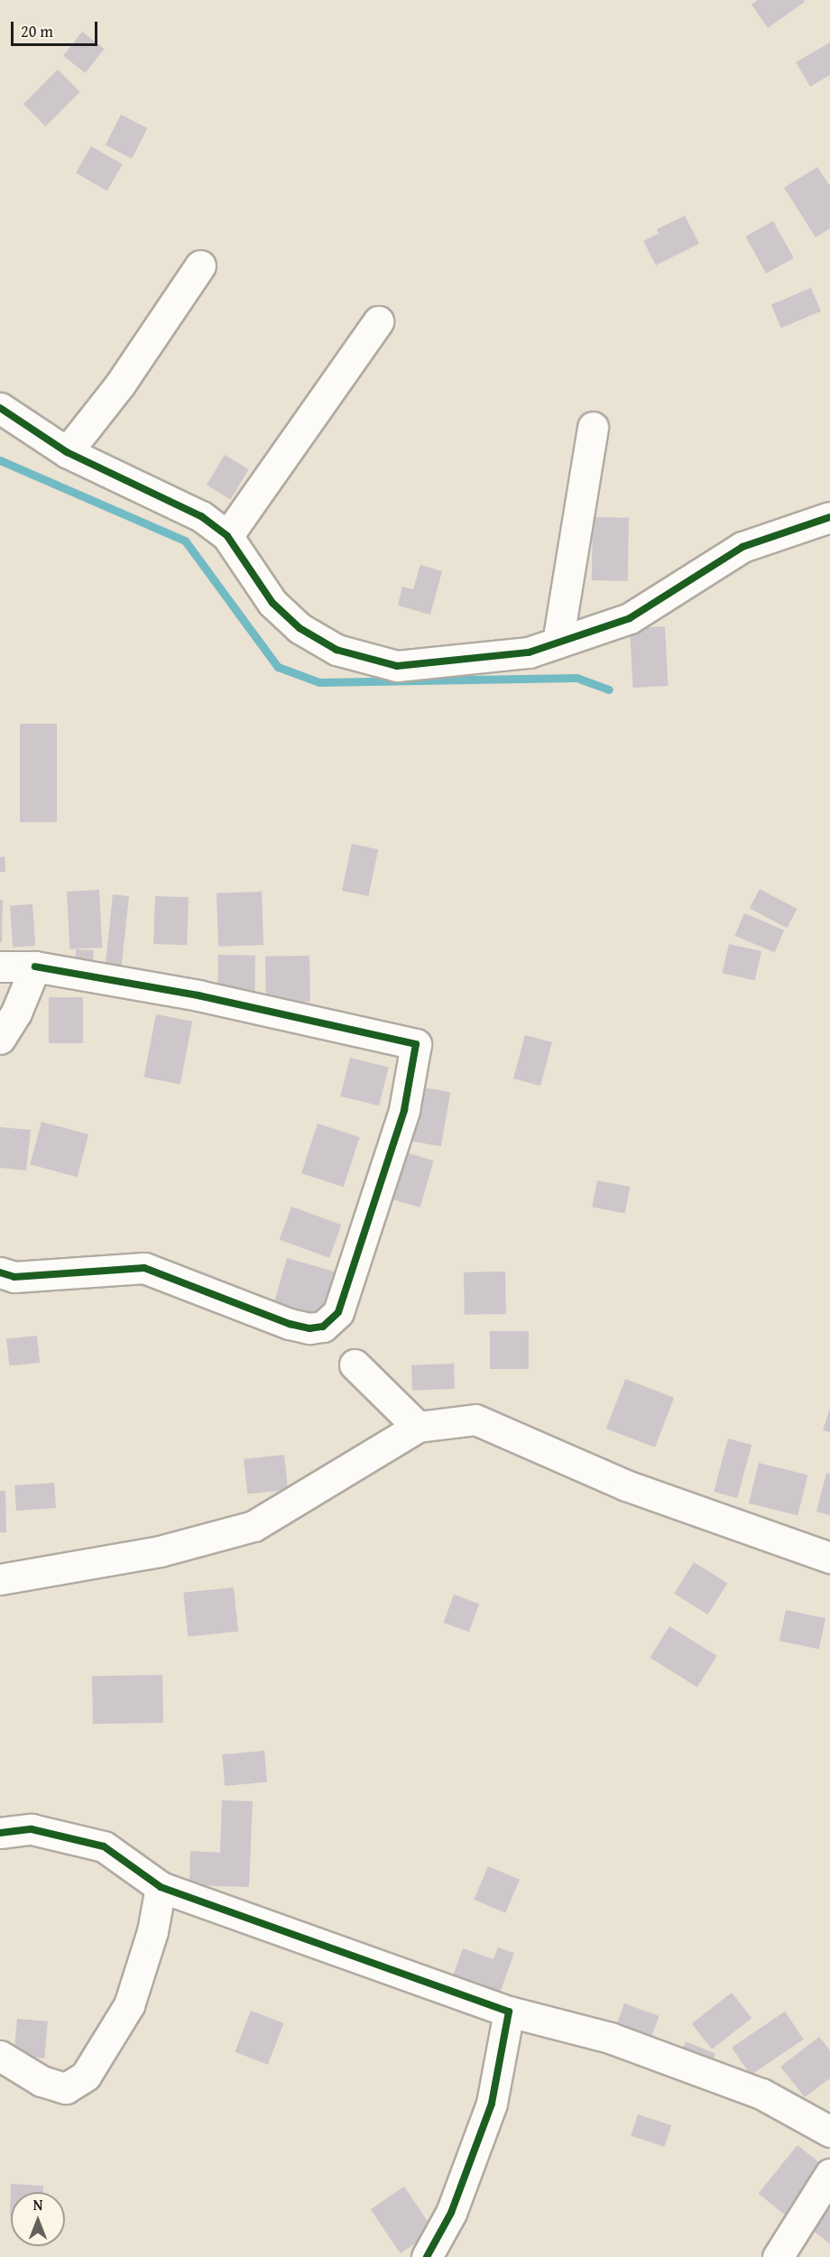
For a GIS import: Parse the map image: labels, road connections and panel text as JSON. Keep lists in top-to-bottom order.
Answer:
{
  "scale_bar": "20 m",
  "north": "top"
}
